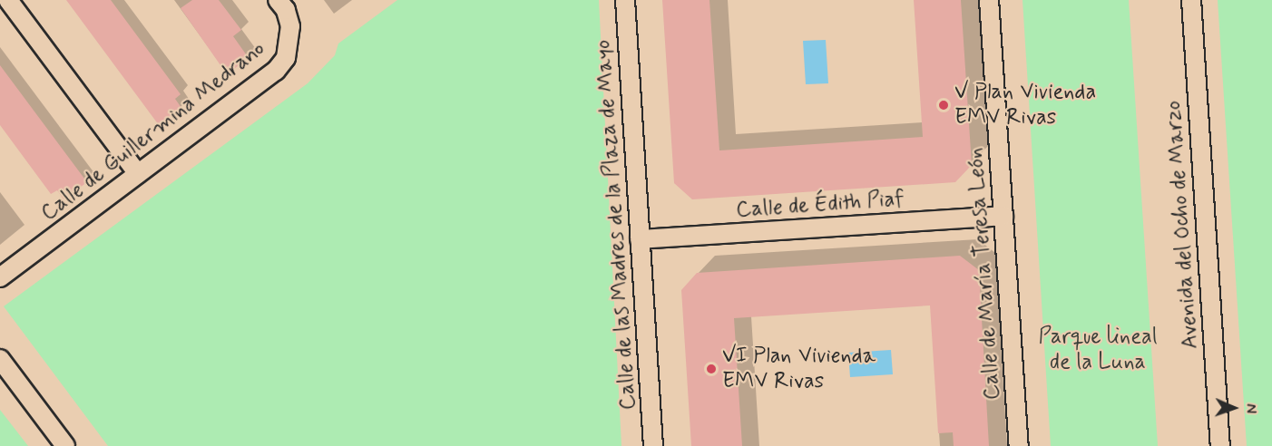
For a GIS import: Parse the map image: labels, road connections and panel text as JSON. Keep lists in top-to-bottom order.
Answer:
{
  "streets": {
    "street": [
      "Calle de Guillermina Medrano",
      "Calle de Édith Piaf",
      "Calle de las Madres de la Plaza de Mayo",
      "Avenida del Ocho de Marzo",
      "Calle de María Teresa León"
    ]
  },
  "crossings": [
    ["Calle de Édith Piaf", "Calle de las Madres de la Plaza de Mayo"],
    ["Calle de Édith Piaf", "Calle de María Teresa León"]
  ],
  "parks": ["Parque lineal de la Luna"],
  "places": ["V Plan Vivienda EMV Rivas", "VI Plan Vivienda EMV Rivas"],
  "north": "right"
}
